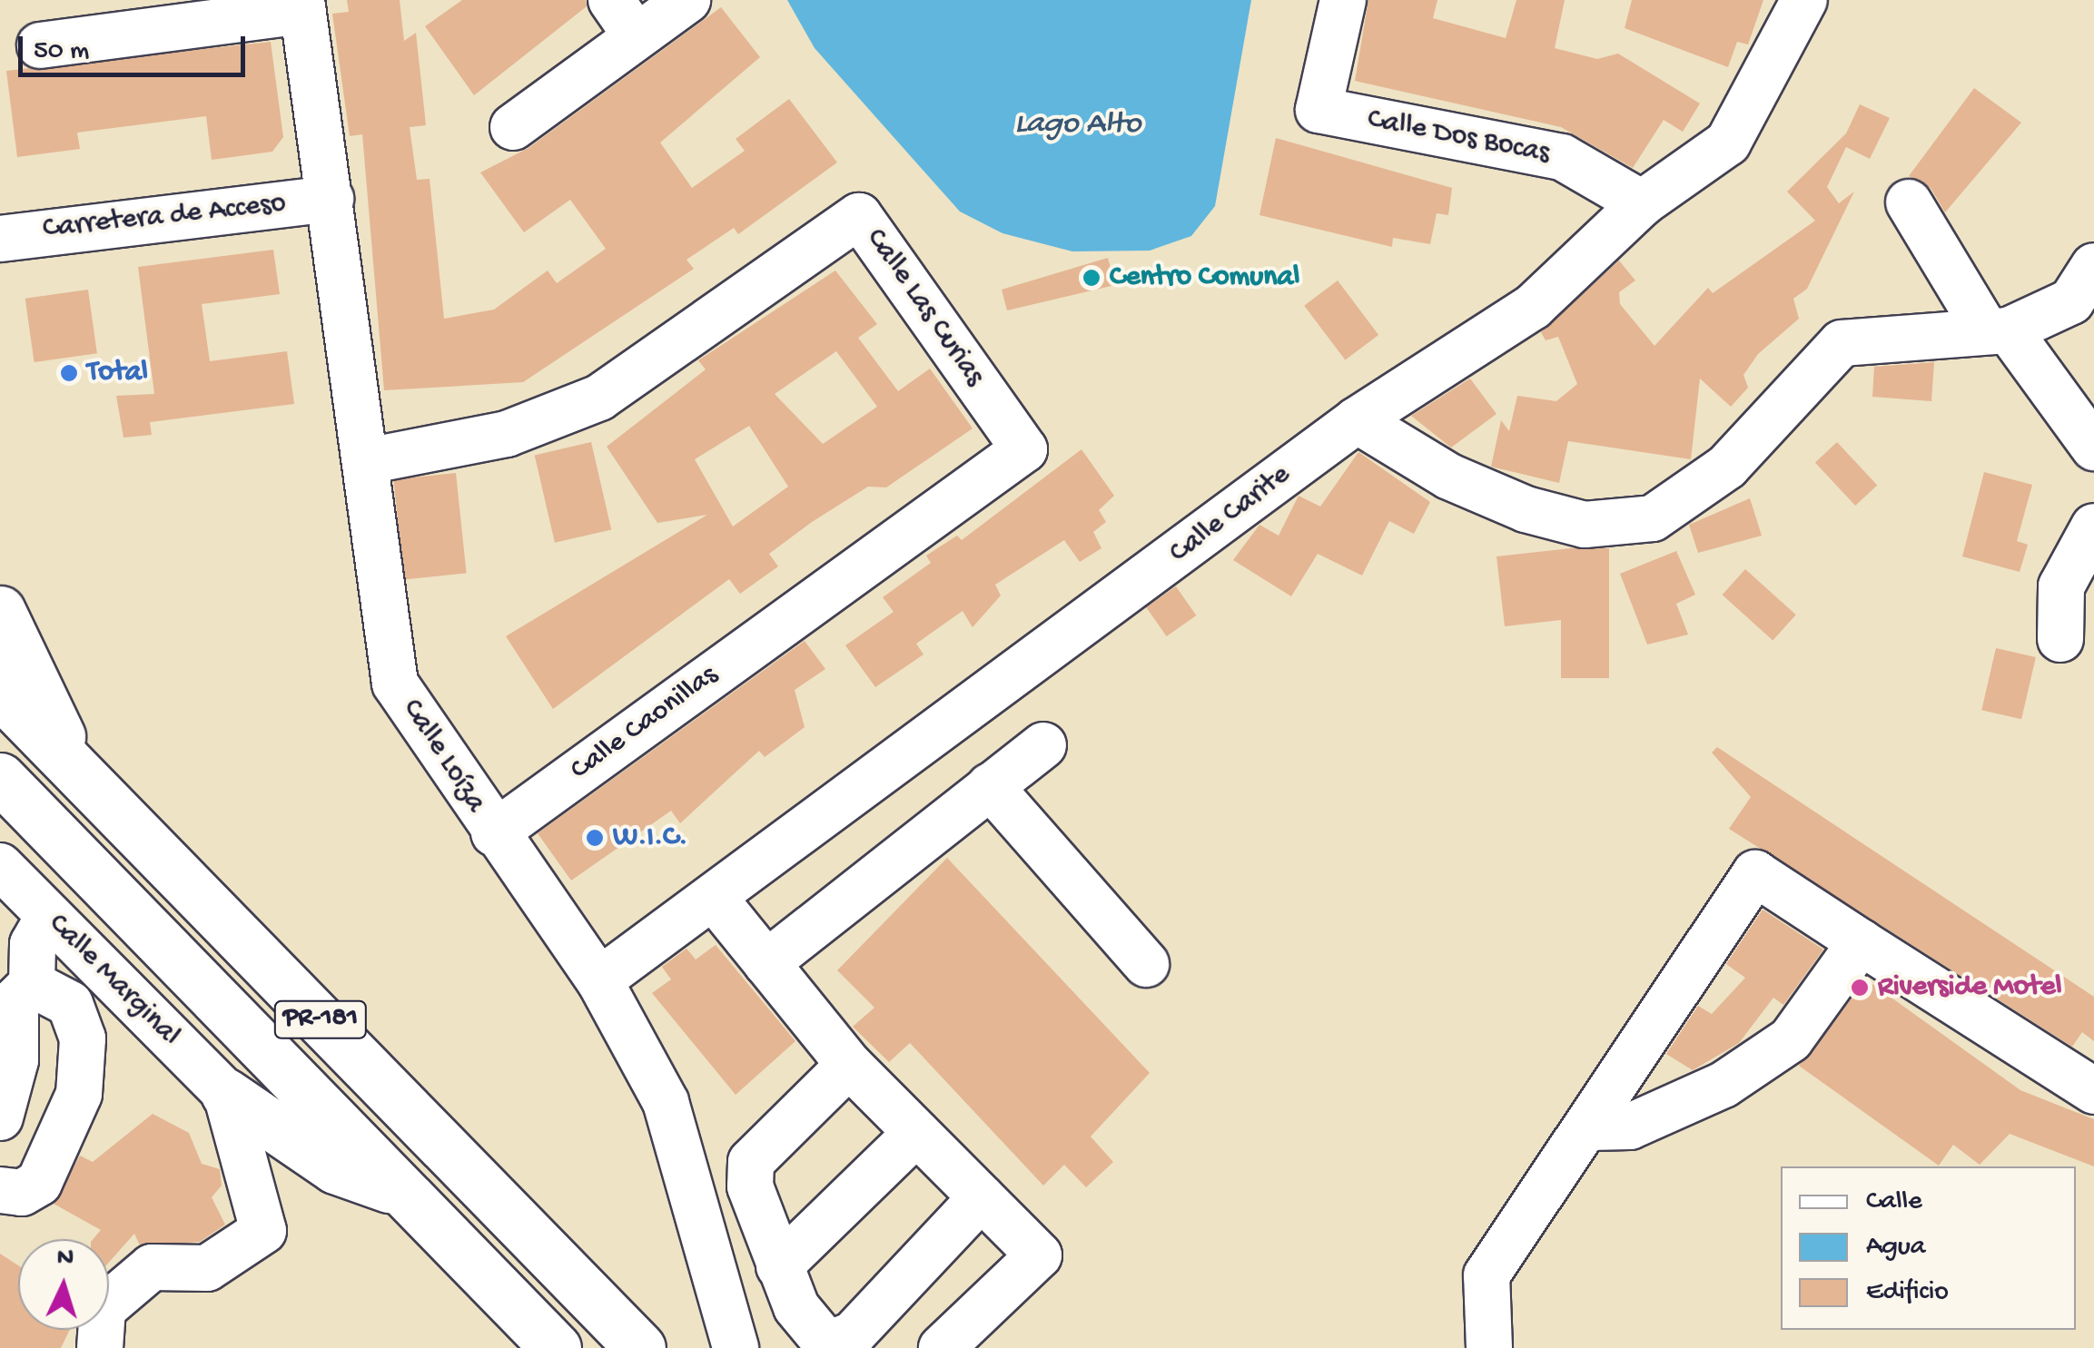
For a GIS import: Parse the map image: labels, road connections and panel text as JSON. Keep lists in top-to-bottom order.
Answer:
{
  "streets": {
    "main road": ["PR-181"],
    "street": [
      "Calle Dos Bocas",
      "Carretera de Acceso",
      "Calle Las Curias",
      "Calle Carite",
      "Calle Caonillas",
      "Calle Loíza",
      "Calle Marginal"
    ]
  },
  "crossings": [
    ["Calle Dos Bocas", "Calle Carite"],
    ["Carretera de Acceso", "Calle Loíza"],
    ["Calle Las Curias", "Calle Caonillas"],
    ["Calle Las Curias", "Calle Loíza"],
    ["Calle Carite", "Calle Loíza"],
    ["Calle Caonillas", "Calle Loíza"]
  ],
  "water": ["Lago Alto"],
  "places": [
    "Centro Comunal",
    "Total",
    "W.I.C.",
    "Riverside Motel"
  ],
  "legend": ["Calle", "Agua", "Edificio"],
  "scale_bar": "50 m",
  "north": "top"
}
